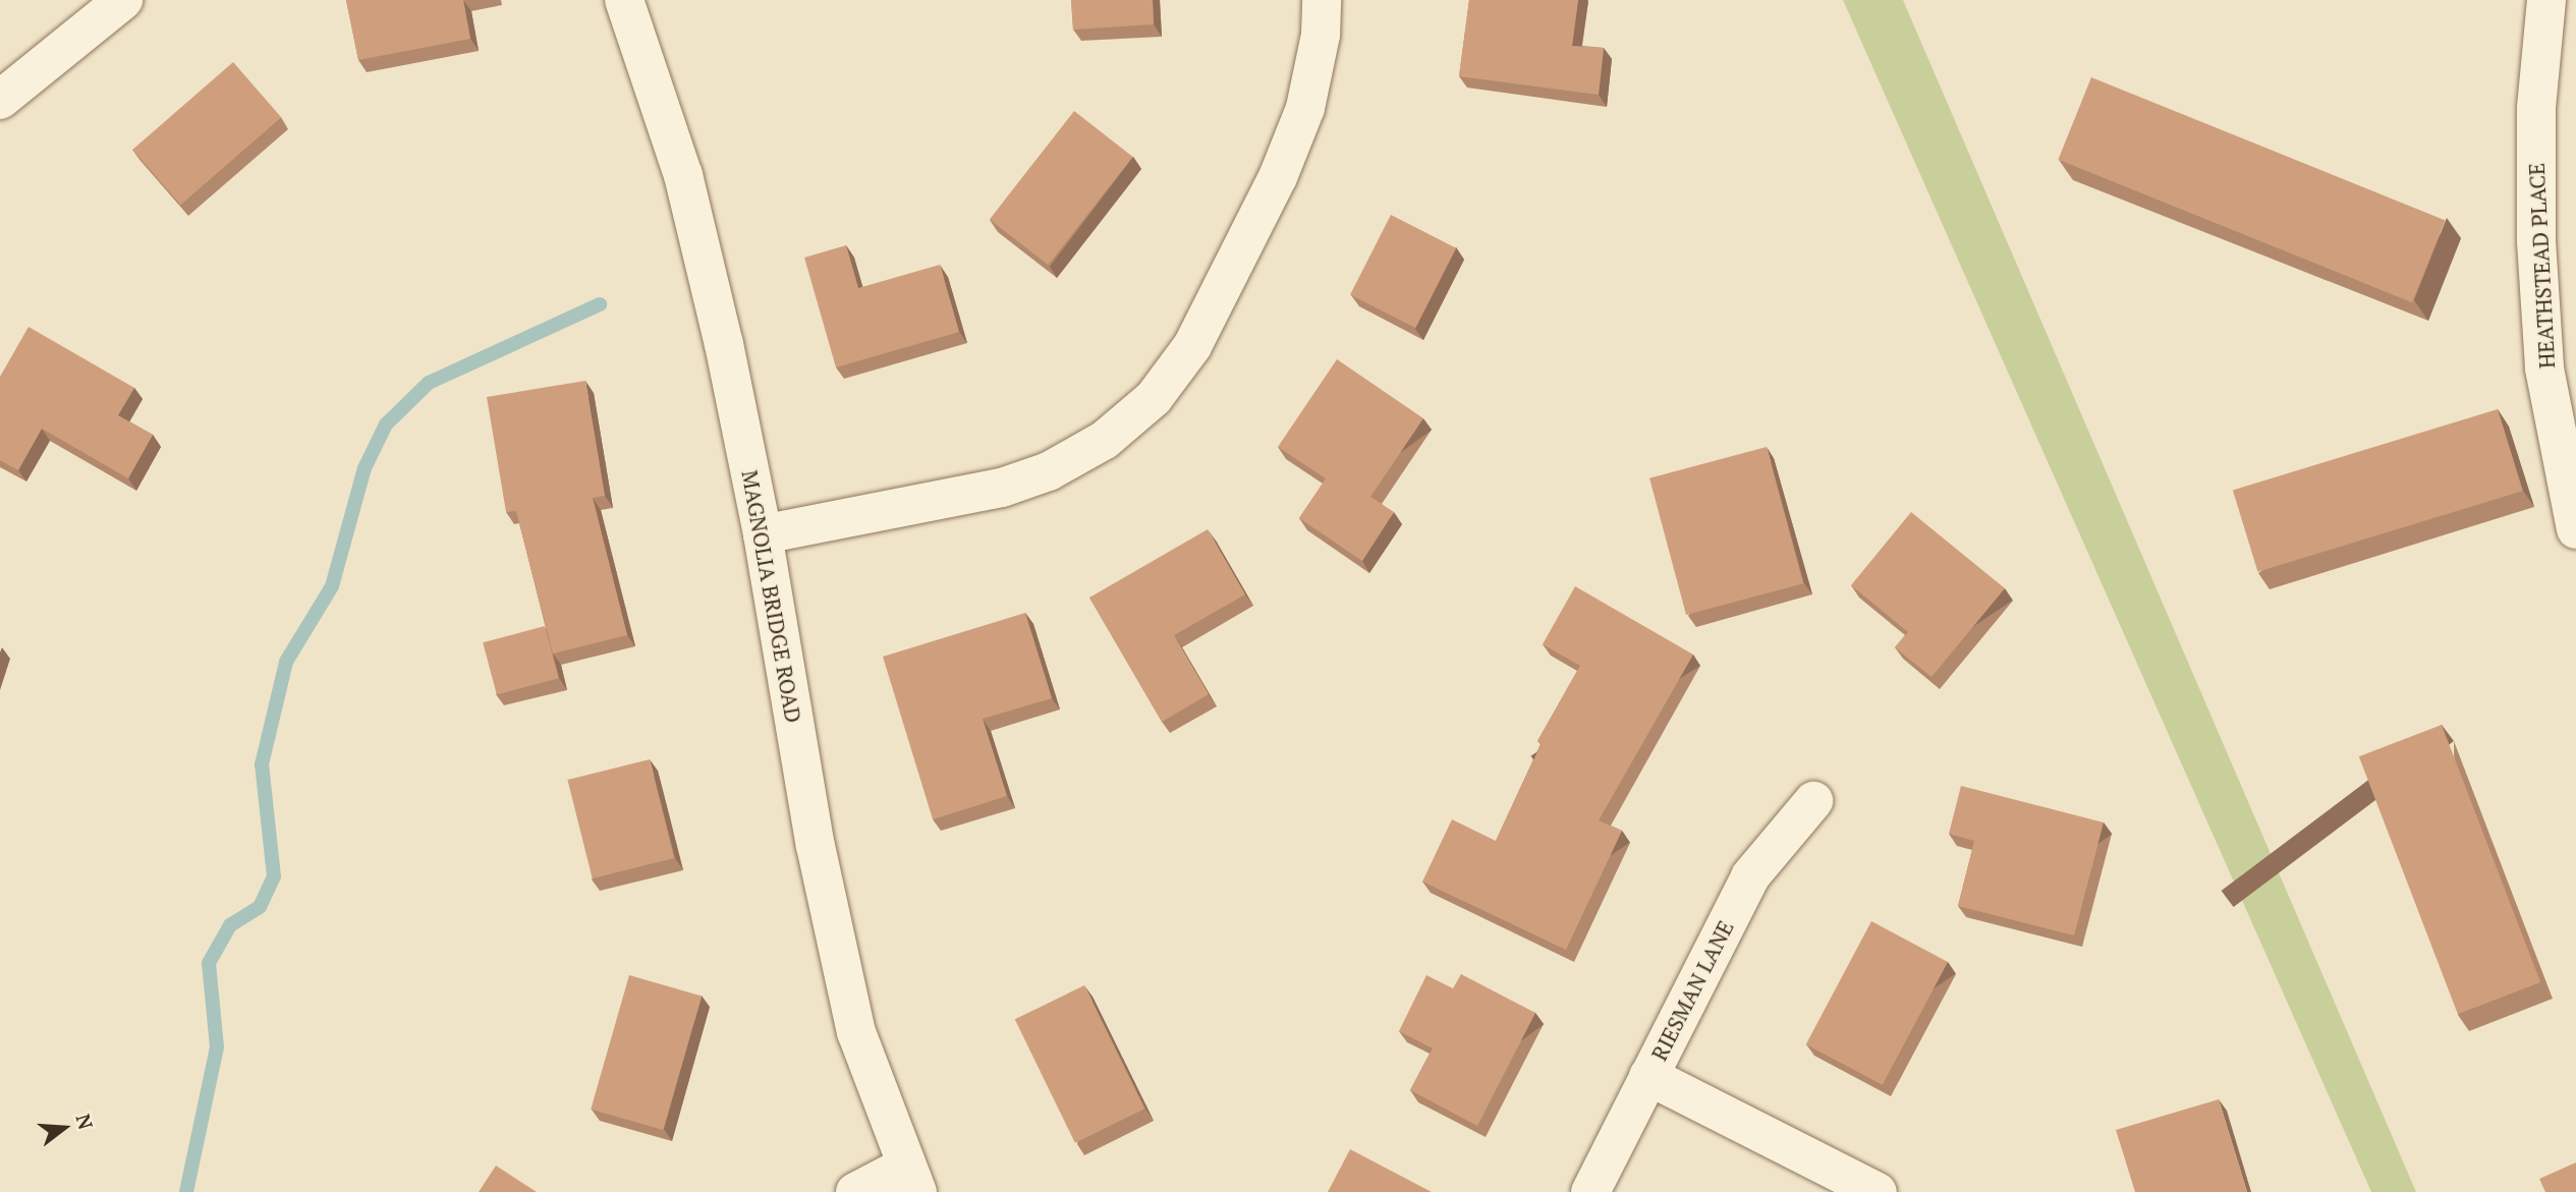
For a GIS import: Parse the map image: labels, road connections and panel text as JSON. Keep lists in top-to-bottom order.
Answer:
{
  "streets": {
    "street": ["HEATHSTEAD PLACE", "MAGNOLIA BRIDGE ROAD", "RIESMAN LANE"]
  },
  "north": "right"
}
